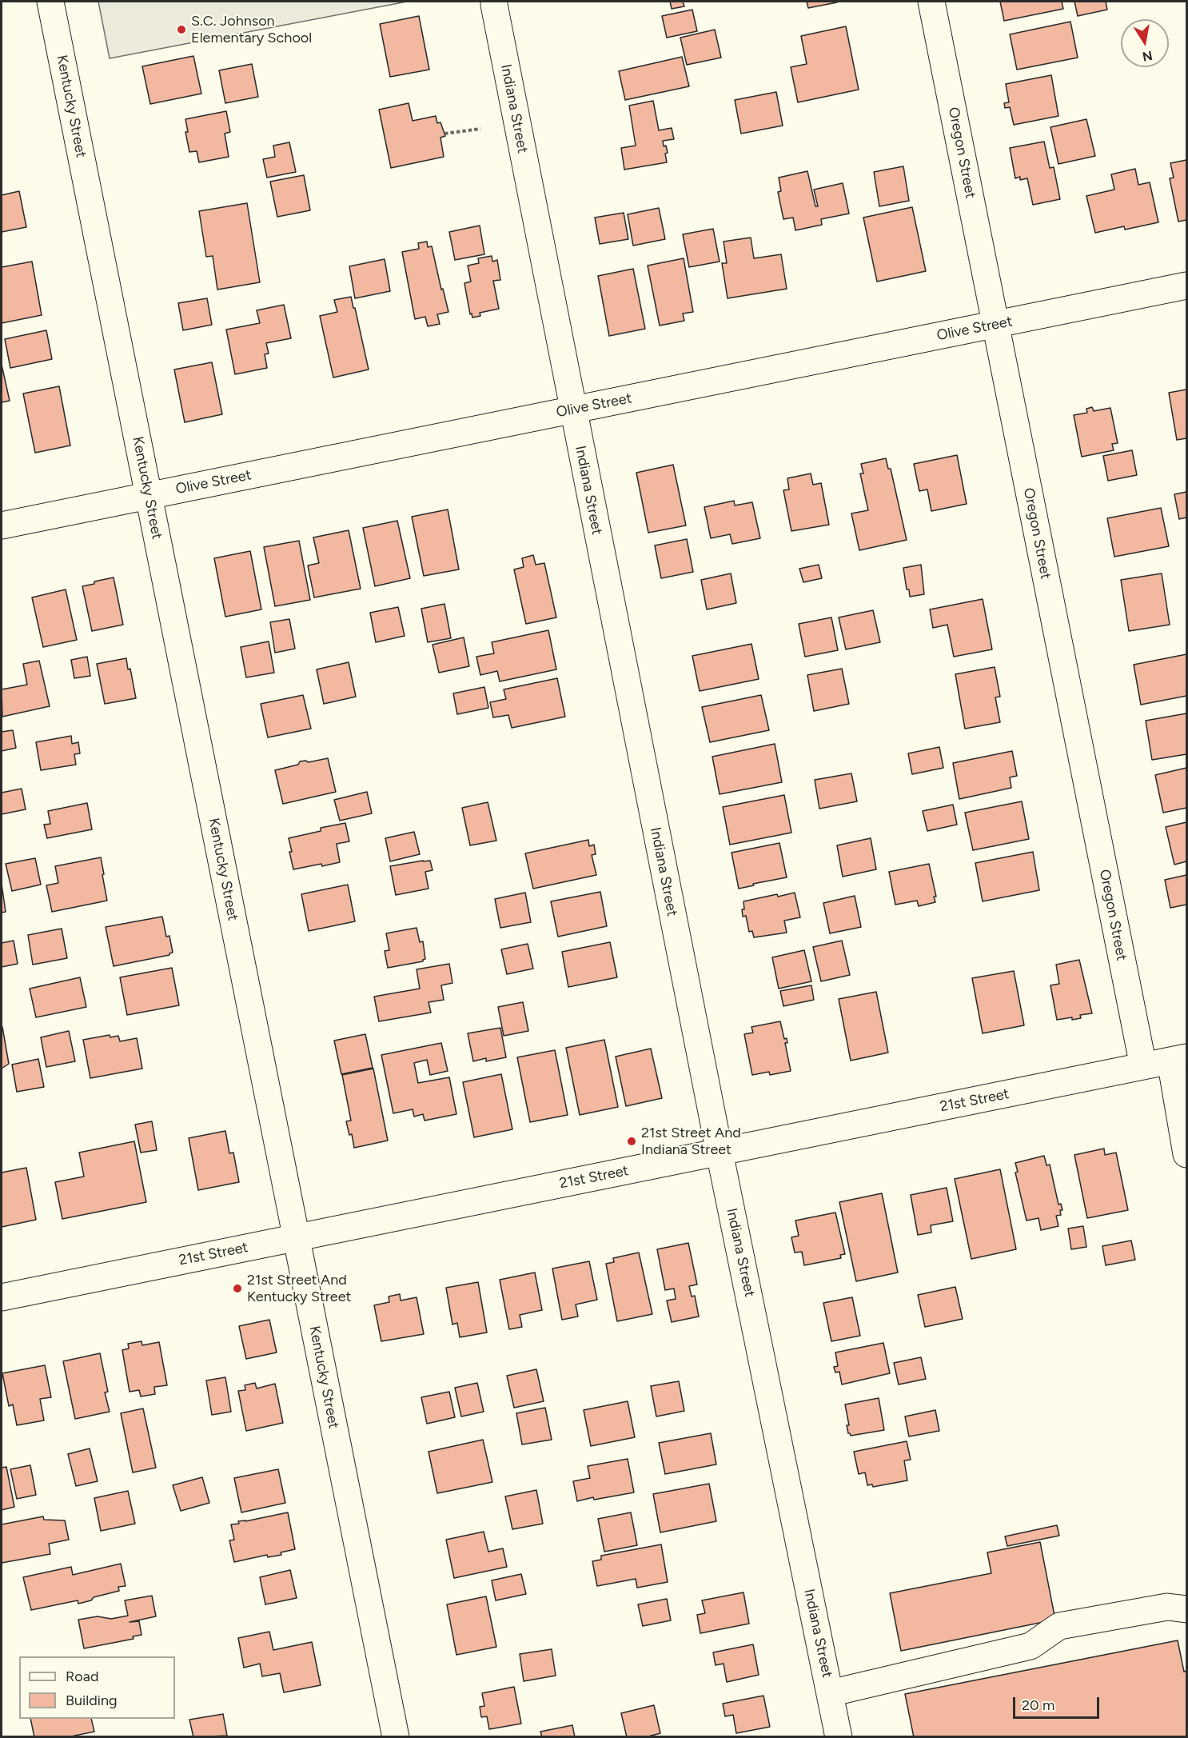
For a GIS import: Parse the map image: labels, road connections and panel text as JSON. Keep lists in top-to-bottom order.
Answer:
{
  "streets": {
    "street": [
      "Kentucky Street",
      "Indiana Street",
      "Oregon Street",
      "Olive Street",
      "21st Street"
    ]
  },
  "crossings": [
    ["Kentucky Street", "Olive Street"],
    ["Kentucky Street", "21st Street"],
    ["Indiana Street", "Olive Street"],
    ["Indiana Street", "21st Street"],
    ["Oregon Street", "Olive Street"],
    ["Oregon Street", "21st Street"]
  ],
  "places": ["S.C. Johnson Elementary School", "21st Street And Indiana Street", "21st Street And Kentucky Street"],
  "legend": ["Road", "Building"],
  "scale_bar": "20 m",
  "north": "bottom"
}
